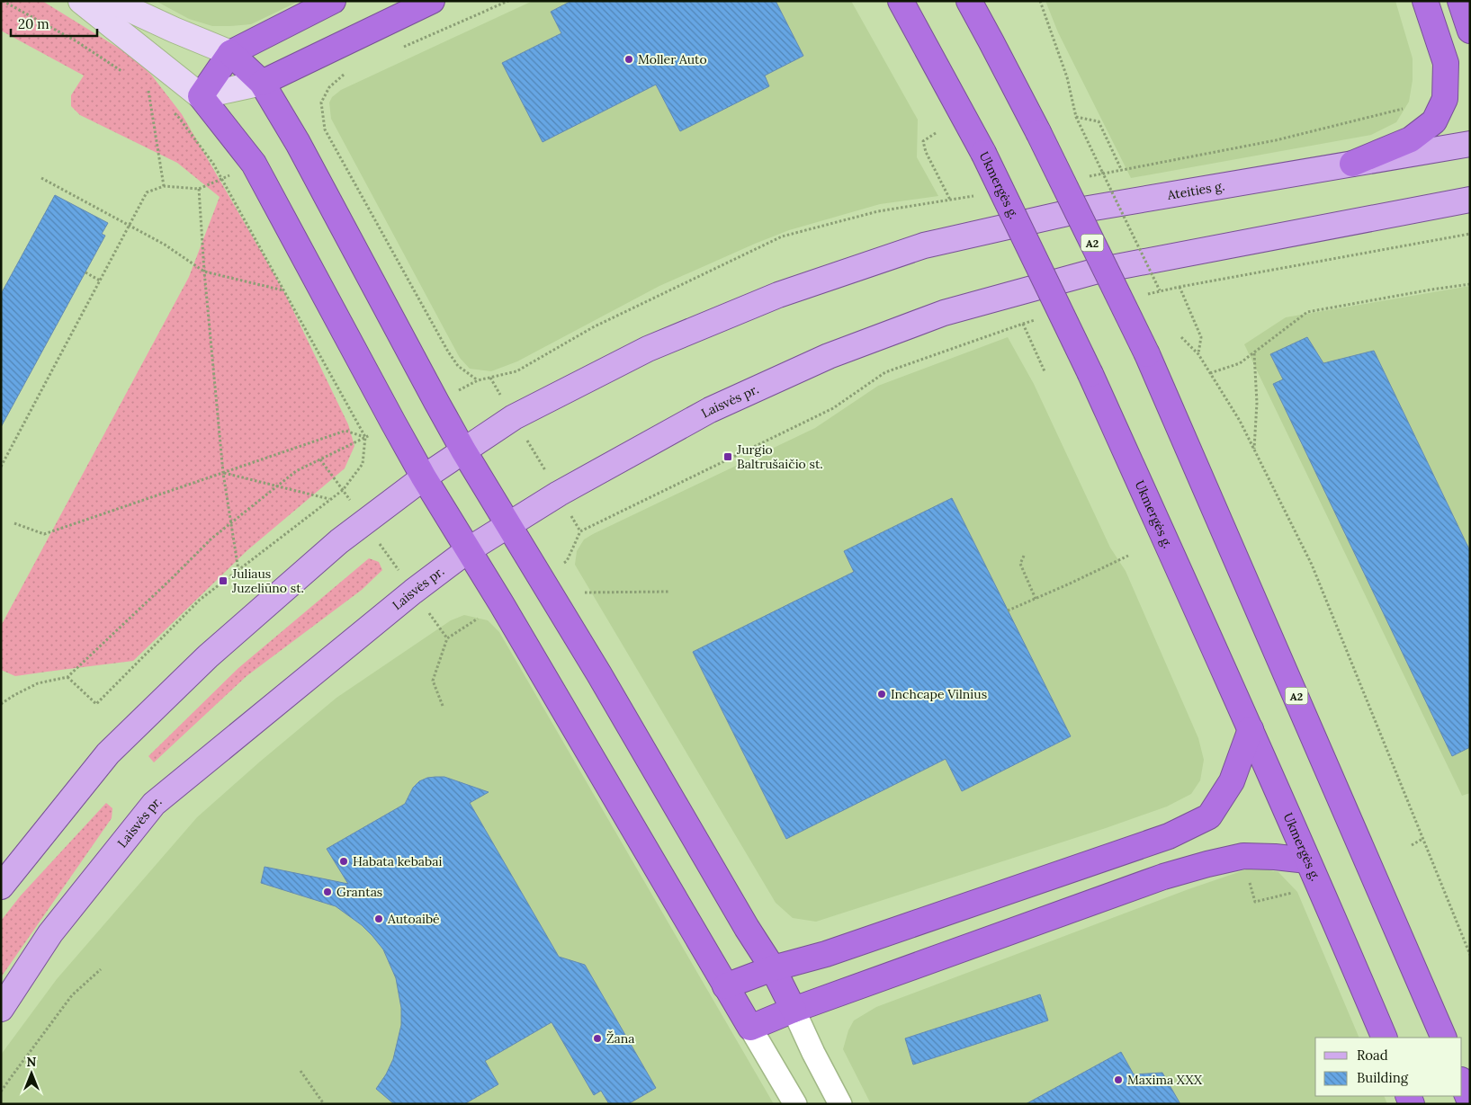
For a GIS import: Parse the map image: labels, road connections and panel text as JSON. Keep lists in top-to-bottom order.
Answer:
{
  "streets": {
    "highway": ["Ukmergės g.", "A2"],
    "main road": ["Ateities g.", "Laisvės pr."]
  },
  "places": {
    "other": [
      "Moller Auto",
      "Inchcape Vilnius",
      "Habata kebabai",
      "Grantas",
      "Autoaibė",
      "Žana",
      "Maxima XXX"
    ],
    "transit": ["Jurgio Baltrušaičio st.", "Juliaus Juzeliūno st."]
  },
  "legend": ["Road", "Building"],
  "scale_bar": "20 m",
  "north": "top"
}
